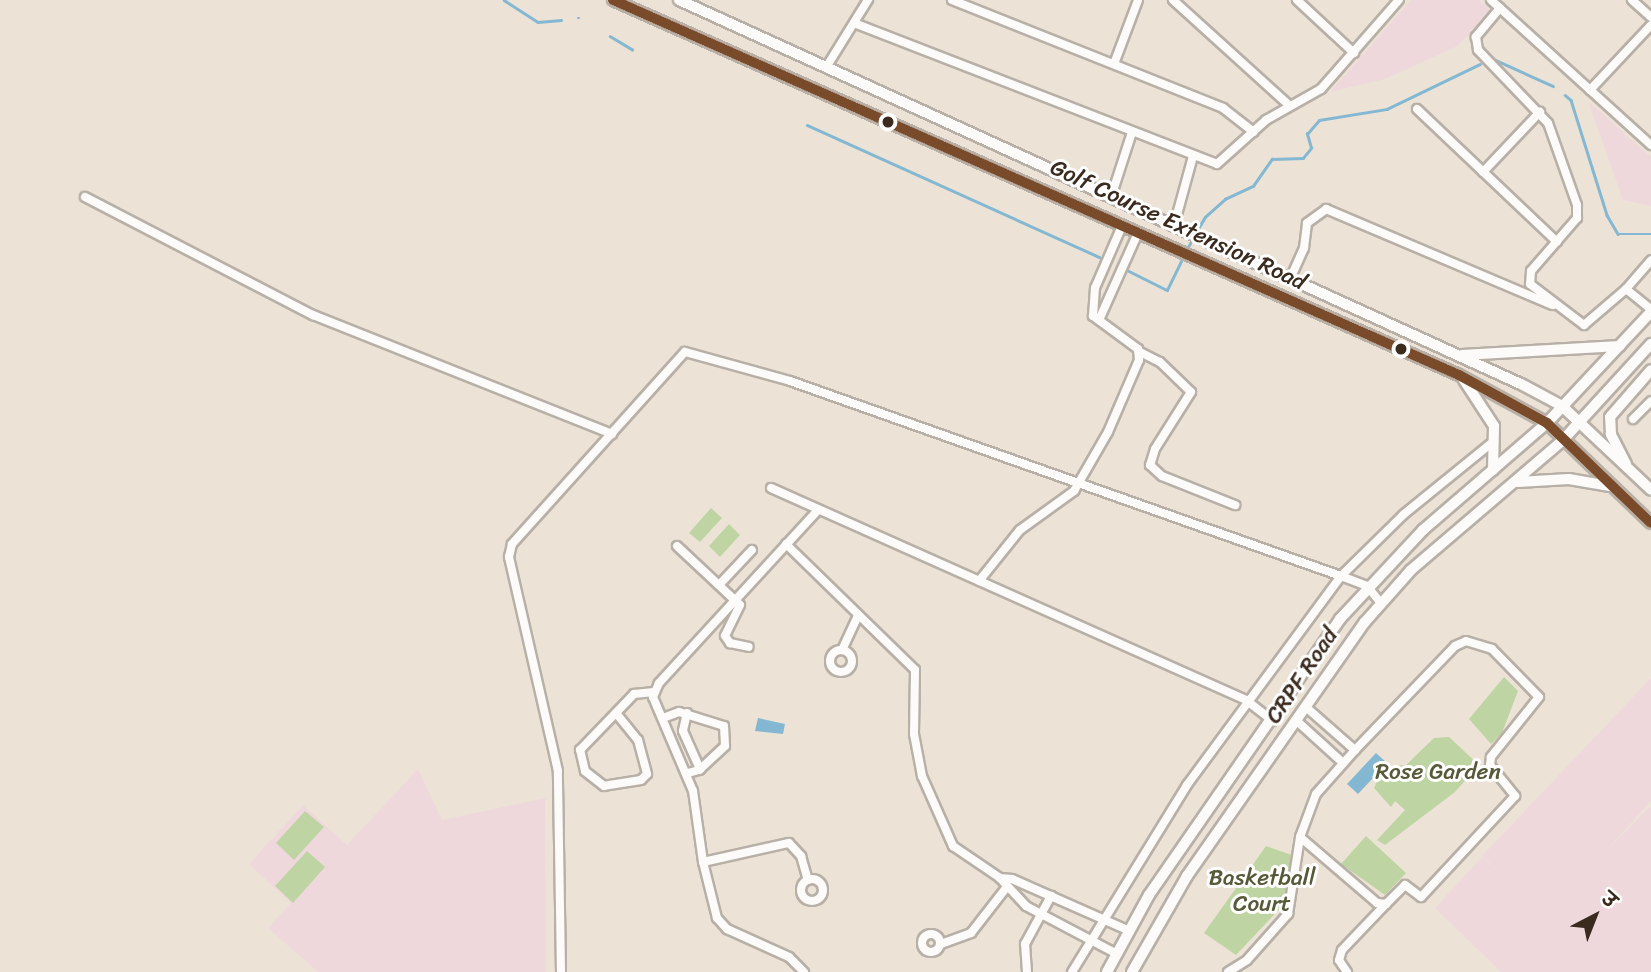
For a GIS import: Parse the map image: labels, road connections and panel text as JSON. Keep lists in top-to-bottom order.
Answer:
{
  "streets": {
    "main road": ["Golf Course Extension Road"],
    "street": ["CRPF Road"]
  },
  "crossings": [
    ["Golf Course Extension Road", "CRPF Road"]
  ],
  "parks": ["Rose Garden", "Basketball Court"],
  "north": "top right"
}
